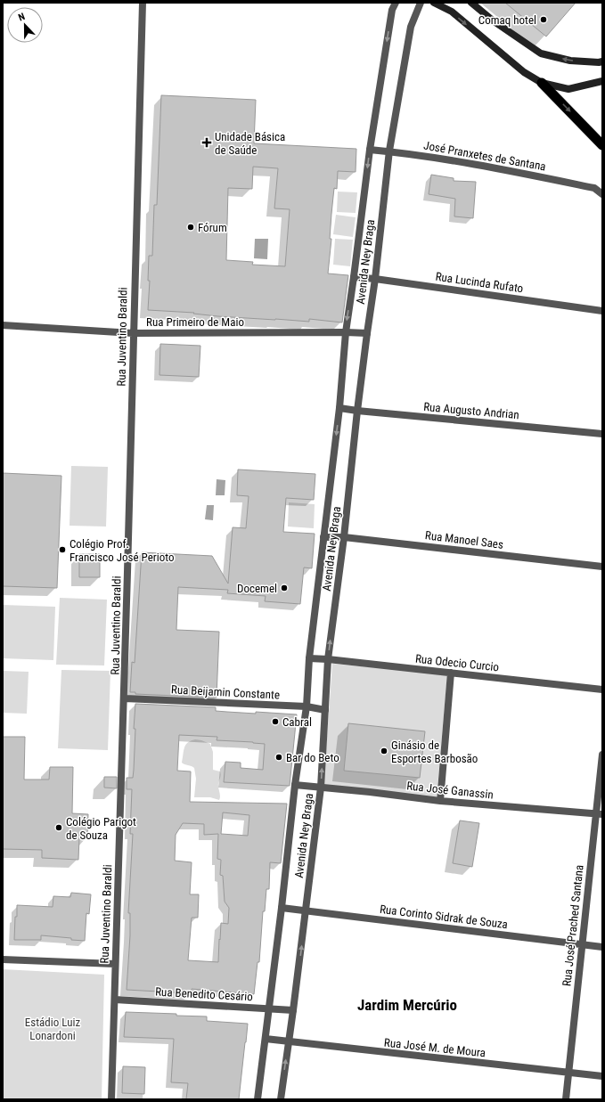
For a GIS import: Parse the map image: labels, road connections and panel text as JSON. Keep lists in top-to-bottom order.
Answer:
{
  "streets": {
    "street": [
      "José Pranxetes de Santana",
      "Avenida Ney Braga",
      "Rua Lucinda Rufato",
      "Rua Primeiro de Maio",
      "Rua Juventino Baraldi",
      "Rua Augusto Andrian",
      "Rua Manoel Saes",
      "Rua Odecio Curcio",
      "Rua Beijamin Constante",
      "Rua José Ganassin",
      "Rua Corinto Sidrak de Souza",
      "Rua José Prached Santana",
      "Rua Benedito Cesário",
      "Rua José M. de Moura"
    ]
  },
  "crossings": [
    ["José Pranxetes de Santana", "Avenida Ney Braga"],
    ["Avenida Ney Braga", "Rua Lucinda Rufato"],
    ["Avenida Ney Braga", "Rua Primeiro de Maio"],
    ["Avenida Ney Braga", "Rua Augusto Andrian"],
    ["Avenida Ney Braga", "Rua Manoel Saes"],
    ["Avenida Ney Braga", "Rua Odecio Curcio"],
    ["Avenida Ney Braga", "Rua Beijamin Constante"],
    ["Avenida Ney Braga", "Rua José Ganassin"],
    ["Avenida Ney Braga", "Rua Corinto Sidrak de Souza"],
    ["Avenida Ney Braga", "Rua Benedito Cesário"],
    ["Avenida Ney Braga", "Rua José M. de Moura"],
    ["Rua Primeiro de Maio", "Rua Juventino Baraldi"],
    ["Rua Juventino Baraldi", "Rua Beijamin Constante"],
    ["Rua Juventino Baraldi", "Rua Benedito Cesário"],
    ["Rua José Ganassin", "Rua José Prached Santana"],
    ["Rua Corinto Sidrak de Souza", "Rua José Prached Santana"],
    ["Rua José Prached Santana", "Rua José M. de Moura"]
  ],
  "districts": ["Jardim Mercúrio"],
  "parks": ["Estádio Luiz Lonardoni"],
  "places": {
    "other": [
      "Comaq hotel",
      "Fórum",
      "Colégio Prof. Francisco José Perioto",
      "Docemel",
      "Cabral",
      "Ginásio de Esportes Barbosão",
      "Bar do Beto",
      "Colégio Parigot de Souza"
    ],
    "health": ["Unidade Básica de Saúde"]
  },
  "north": "top"
}
